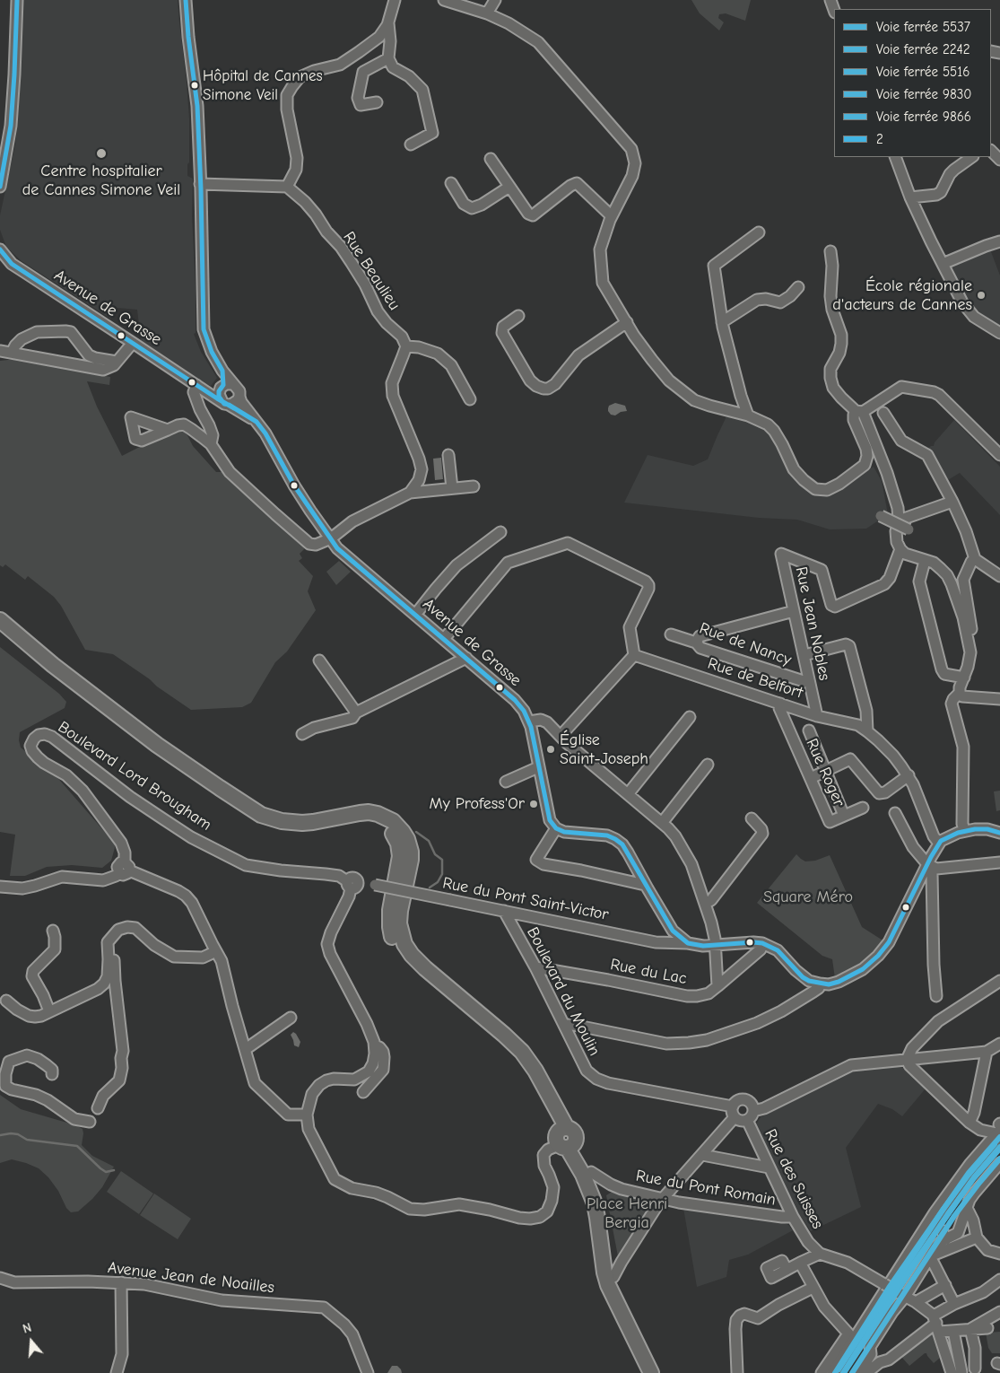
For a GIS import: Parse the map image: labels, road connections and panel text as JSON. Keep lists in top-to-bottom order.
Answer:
{
  "streets": {
    "street": [
      "Rue Beaulieu",
      "Avenue de Grasse",
      "Rue Jean Nobles",
      "Rue de Nancy",
      "Rue de Belfort",
      "Rue Roger",
      "Boulevard Lord Brougham",
      "Rue du Pont Saint-Victor",
      "Rue du Lac",
      "Boulevard du Moulin",
      "Rue des Suisses",
      "Rue du Pont Romain",
      "Avenue Jean de Noailles"
    ]
  },
  "crossings": [
    ["Rue Jean Nobles", "Rue de Nancy"],
    ["Rue Jean Nobles", "Rue de Belfort"],
    ["Rue de Belfort", "Rue Roger"],
    ["Boulevard Lord Brougham", "Rue du Pont Saint-Victor"],
    ["Rue du Pont Saint-Victor", "Boulevard du Moulin"],
    ["Rue du Lac", "Boulevard du Moulin"],
    ["Boulevard du Moulin", "Rue des Suisses"],
    ["Rue des Suisses", "Rue du Pont Romain"]
  ],
  "parks": ["Square Méro", "Place Henri Bergia"],
  "places": [
    "Hôpital de Cannes Simone Veil",
    "Centre hospitalier de Cannes Simone Veil",
    "École régionale d'acteurs de Cannes",
    "Église Saint-Joseph",
    "My Profess'Or"
  ],
  "lines": [
    "transit line 2",
    "rail line 5537",
    "rail line 9866",
    "rail line 9830",
    "rail line 2242",
    "rail line 5516"
  ],
  "legend": [
    "Voie ferrée 5537",
    "Voie ferrée 2242",
    "Voie ferrée 5516",
    "Voie ferrée 9830",
    "Voie ferrée 9866",
    "2"
  ],
  "north": "top"
}
